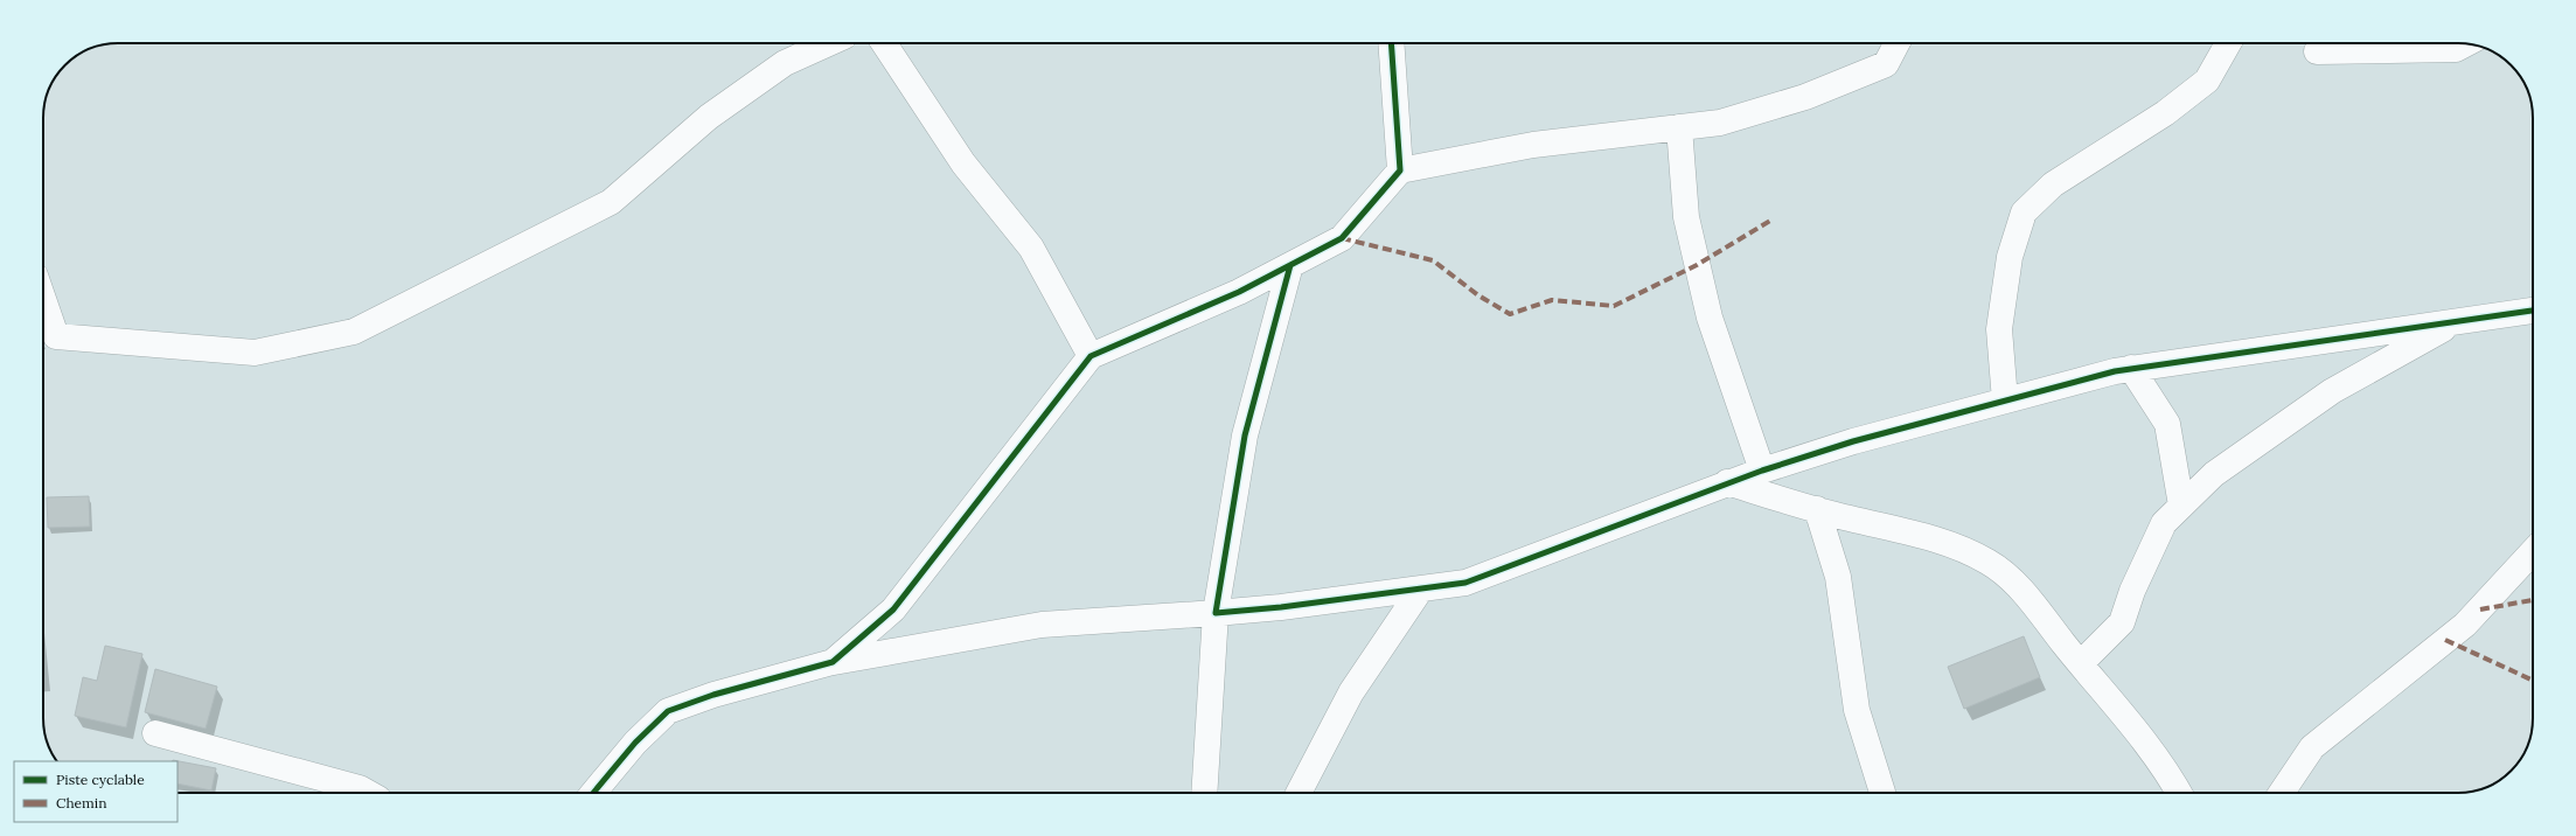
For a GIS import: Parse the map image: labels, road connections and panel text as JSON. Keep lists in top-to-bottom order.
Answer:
{
  "legend": ["Piste cyclable", "Chemin"]
}
